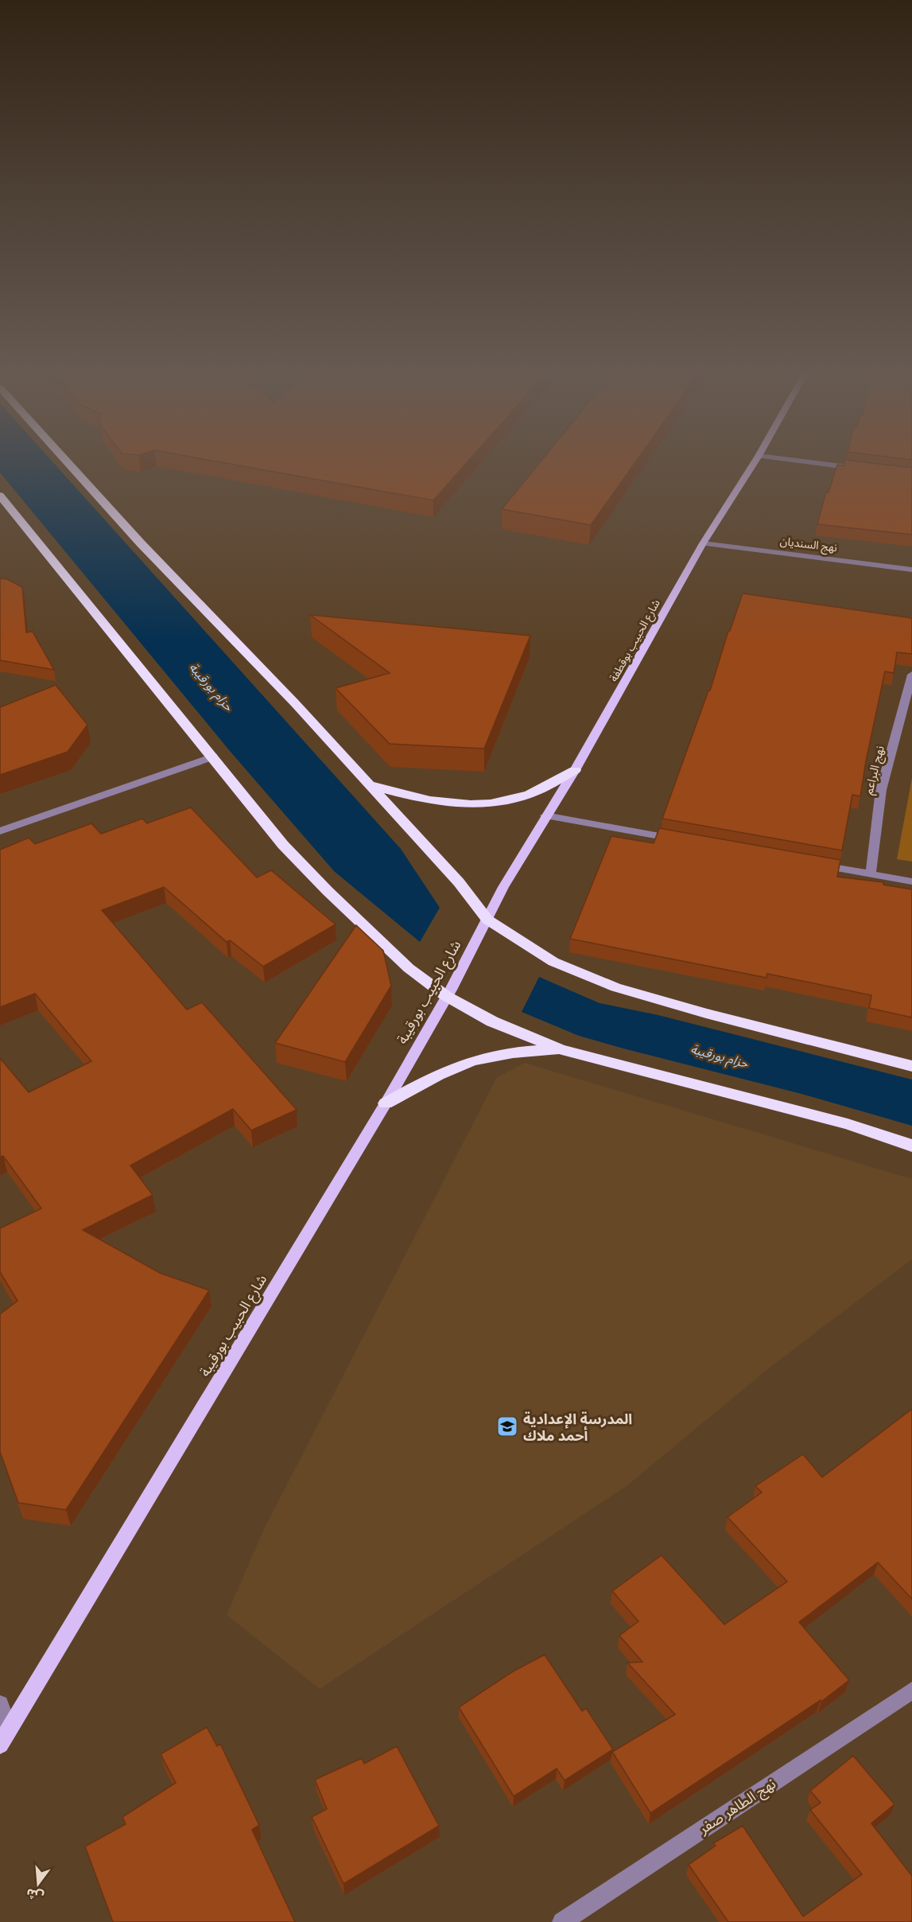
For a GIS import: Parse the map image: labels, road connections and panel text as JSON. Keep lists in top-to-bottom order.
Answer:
{
  "streets": {
    "main road": ["شارع الحبيب بوقطفة", "شارع الحبيب بورقيبة"],
    "street": ["نهج السنديان", "نهج البراعم", "نهج الطاهر صفر"]
  },
  "crossings": [
    ["نهج السنديان", "شارع الحبيب بوقطفة"],
    ["شارع الحبيب بوقطفة", "شارع الحبيب بورقيبة"]
  ],
  "water": ["حزام بورقيبة"],
  "places": {
    "school or university": ["المدرسة الإعدادية أحمد ملاك"]
  },
  "north": "bottom"
}
